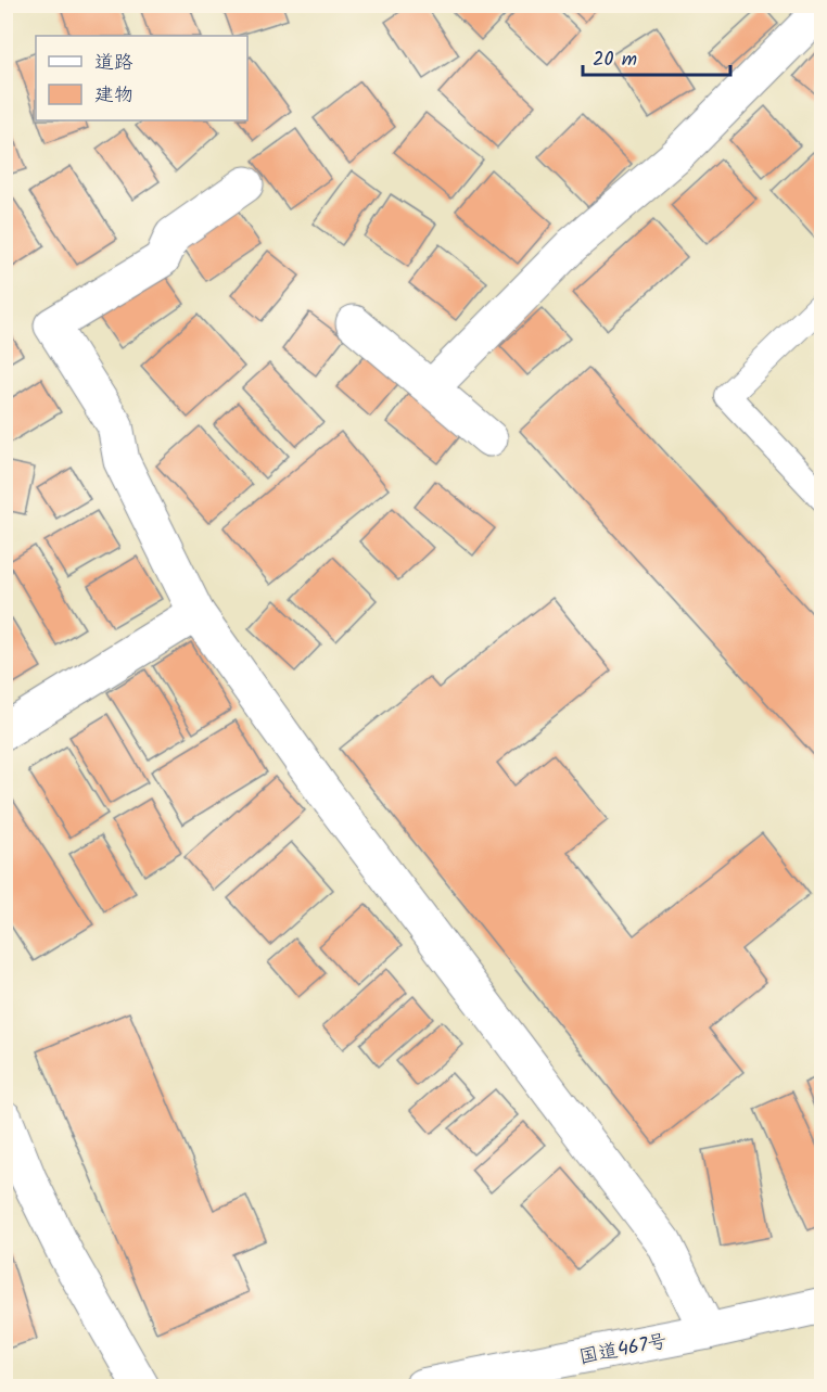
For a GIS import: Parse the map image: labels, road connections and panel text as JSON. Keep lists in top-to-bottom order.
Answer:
{
  "streets": {
    "main road": ["国道467号"]
  },
  "legend": ["道路", "建物"],
  "scale_bar": "20 m"
}
